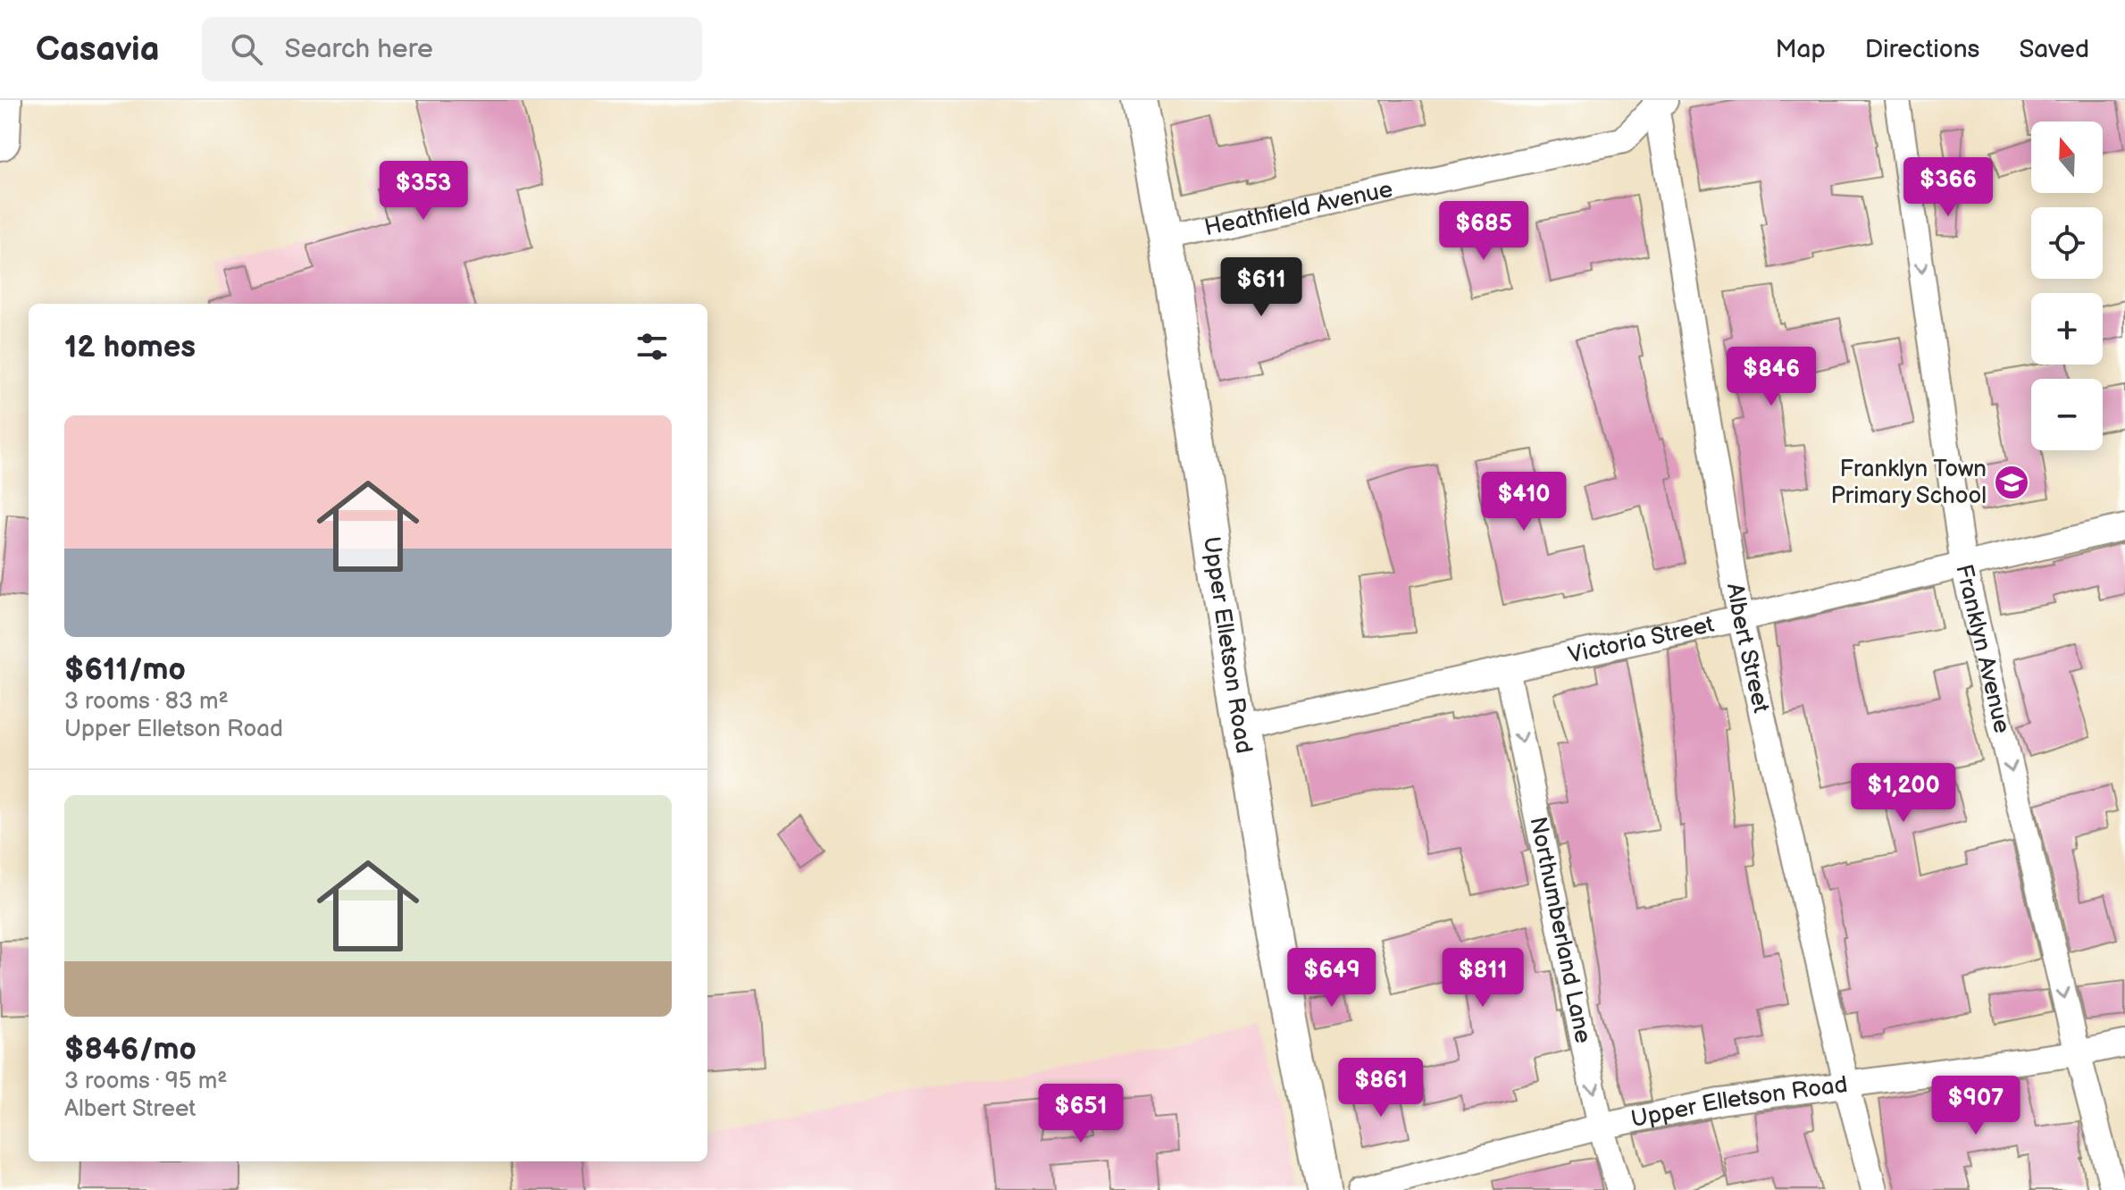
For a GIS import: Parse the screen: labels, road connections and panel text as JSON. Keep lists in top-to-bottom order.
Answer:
{
  "streets": {
    "street": [
      "Heathfield Avenue",
      "Victoria Street",
      "Upper Elletson Road",
      "Albert Street",
      "Franklyn Avenue",
      "Northumberland Lane"
    ]
  },
  "crossings": [
    ["Heathfield Avenue", "Upper Elletson Road"],
    ["Heathfield Avenue", "Albert Street"],
    ["Victoria Street", "Upper Elletson Road"],
    ["Victoria Street", "Albert Street"],
    ["Victoria Street", "Franklyn Avenue"],
    ["Victoria Street", "Northumberland Lane"],
    ["Upper Elletson Road", "Albert Street"],
    ["Upper Elletson Road", "Franklyn Avenue"],
    ["Upper Elletson Road", "Northumberland Lane"]
  ],
  "one_way": ["Franklyn Avenue", "Northumberland Lane"],
  "places": {
    "school or university": ["Franklyn Town Primary School"]
  },
  "north": "top",
  "page": {
    "header": "Casavia",
    "search": "Search here",
    "nav": ["Map", "Directions", "Saved"],
    "map_buttons": ["+", "−"],
    "price": [
      "$366",
      "$353",
      "$685",
      "$611",
      "$846",
      "$410",
      "$1,200",
      "$649",
      "$811",
      "$861",
      "$907",
      "$651"
    ],
    "heading": "12 homes",
    "list": [
      {
        "name": "$611/mo",
        "note": "3 rooms · 83 m² · Upper Elletson Road"
      },
      {
        "name": "$846/mo",
        "note": "3 rooms · 95 m² · Albert Street"
      }
    ]
  }
}
